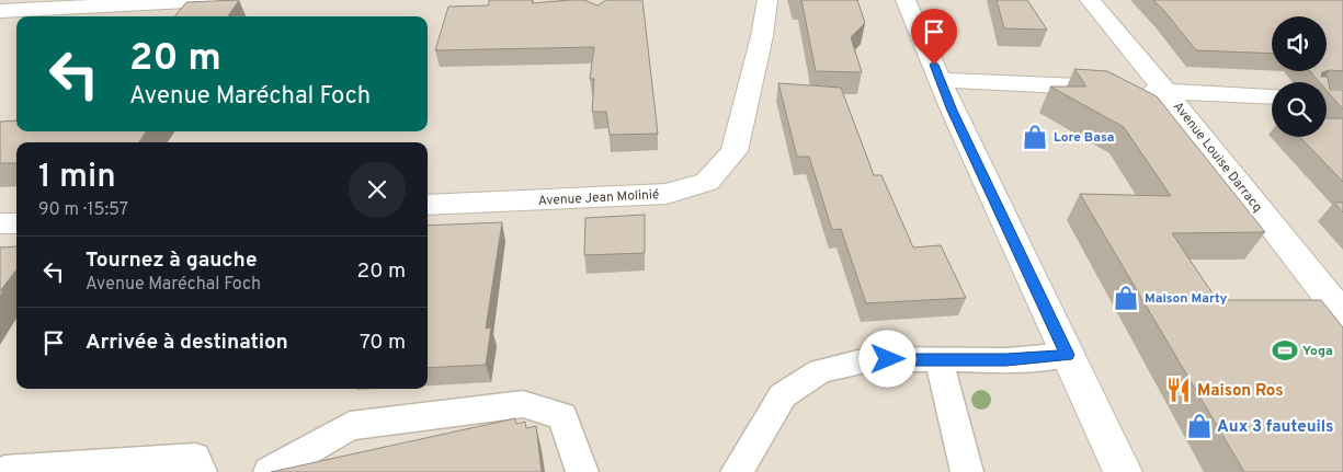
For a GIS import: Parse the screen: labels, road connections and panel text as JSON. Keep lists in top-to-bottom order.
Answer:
{
  "streets": {
    "street": ["Avenue Louise Darracq", "Avenue Jean Molinié"]
  },
  "places": {
    "shop": ["Lore Basa", "Maison Marty", "Aux 3 fauteuils"],
    "sports": ["Yoga"],
    "restaurant": ["Maison Ros"]
  },
  "page": {
    "turn": ["20 m", "Avenue Maréchal Foch"],
    "heading": ["1 min", "90 m · 15:57"],
    "list": [
      {
        "name": "Tournez à gauche",
        "note": "Avenue Maréchal Foch",
        "value": "20 m"
      },
      {
        "name": "Arrivée à destination",
        "value": "70 m"
      }
    ]
  }
}
